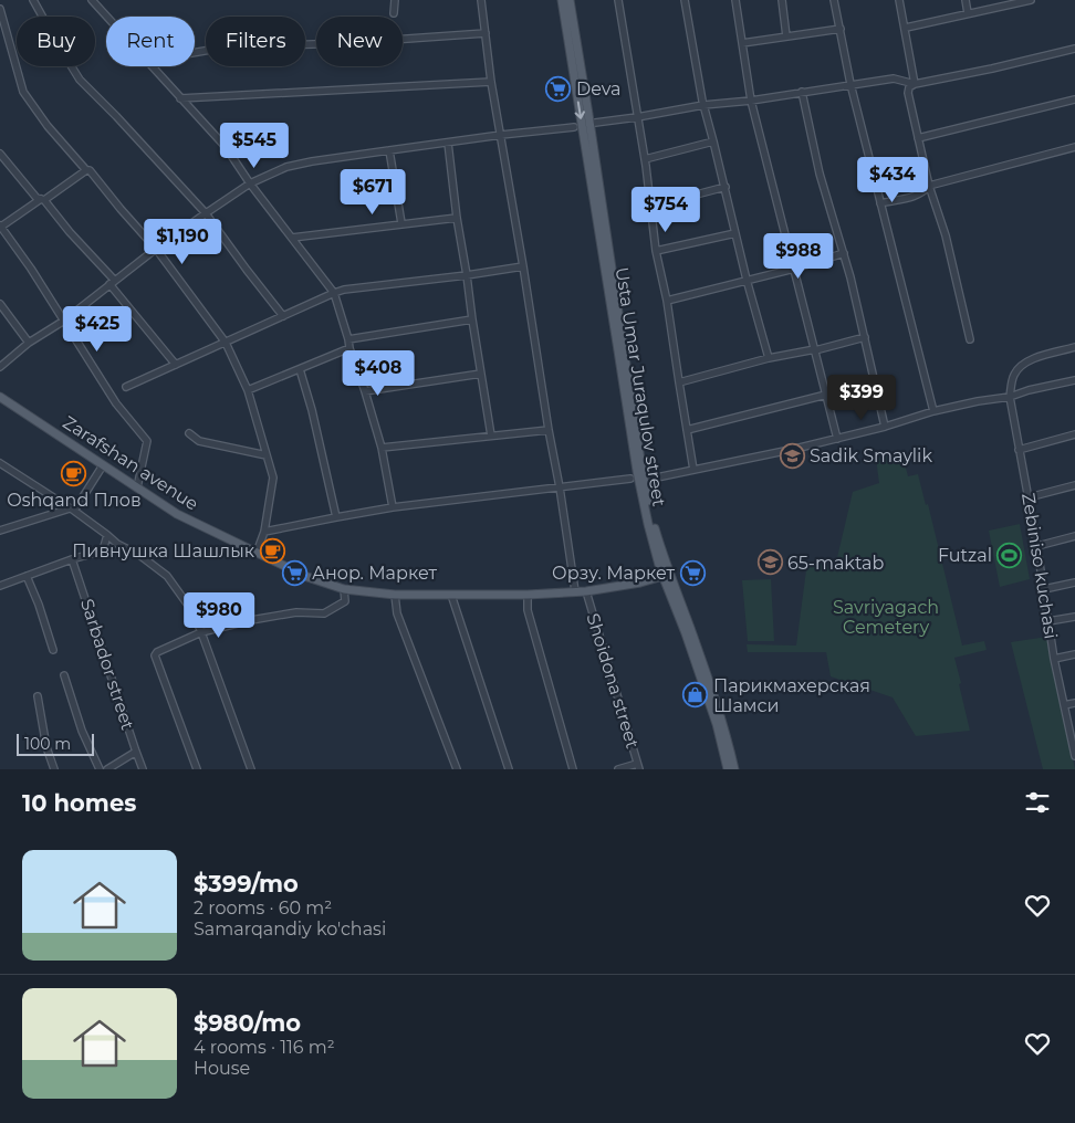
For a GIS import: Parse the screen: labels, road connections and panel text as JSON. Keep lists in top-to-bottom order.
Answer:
{
  "streets": {
    "main road": ["Usta Umar Juraqulov street", "Zarafshan avenue"],
    "street": ["Zebiniso kuchasi", "Sarbador street", "Shoidona street"]
  },
  "crossings": [
    ["Usta Umar Juraqulov street", "Zarafshan avenue"],
    ["Zarafshan avenue", "Shoidona street"]
  ],
  "parks": ["Savriyagach Cemetery"],
  "places": {
    "supermarket": ["Deva", "Анор. Маркет", "Орзу. Маркет"],
    "school or university": ["Sadik Smaylik", "65-maktab"],
    "cafe": ["Oshqand Плов", "Пивнушка Шашлык"],
    "sports": ["Futzal"],
    "shop": ["Парикмахерская Шамси"]
  },
  "scale_bar": "100 m",
  "page": {
    "chip": [
      "Buy",
      "Rent",
      "Filters",
      "New"
    ],
    "price": [
      "$545",
      "$434",
      "$671",
      "$754",
      "$1,190",
      "$988",
      "$425",
      "$408",
      "$399",
      "$980"
    ],
    "scale": "100 m",
    "heading": "10 homes",
    "list": [
      {
        "name": "$399/mo",
        "note": "2 rooms · 60 m² · Samarqandiy ko'chasi"
      },
      {
        "name": "$980/mo",
        "note": "4 rooms · 116 m² · House"
      }
    ]
  }
}
